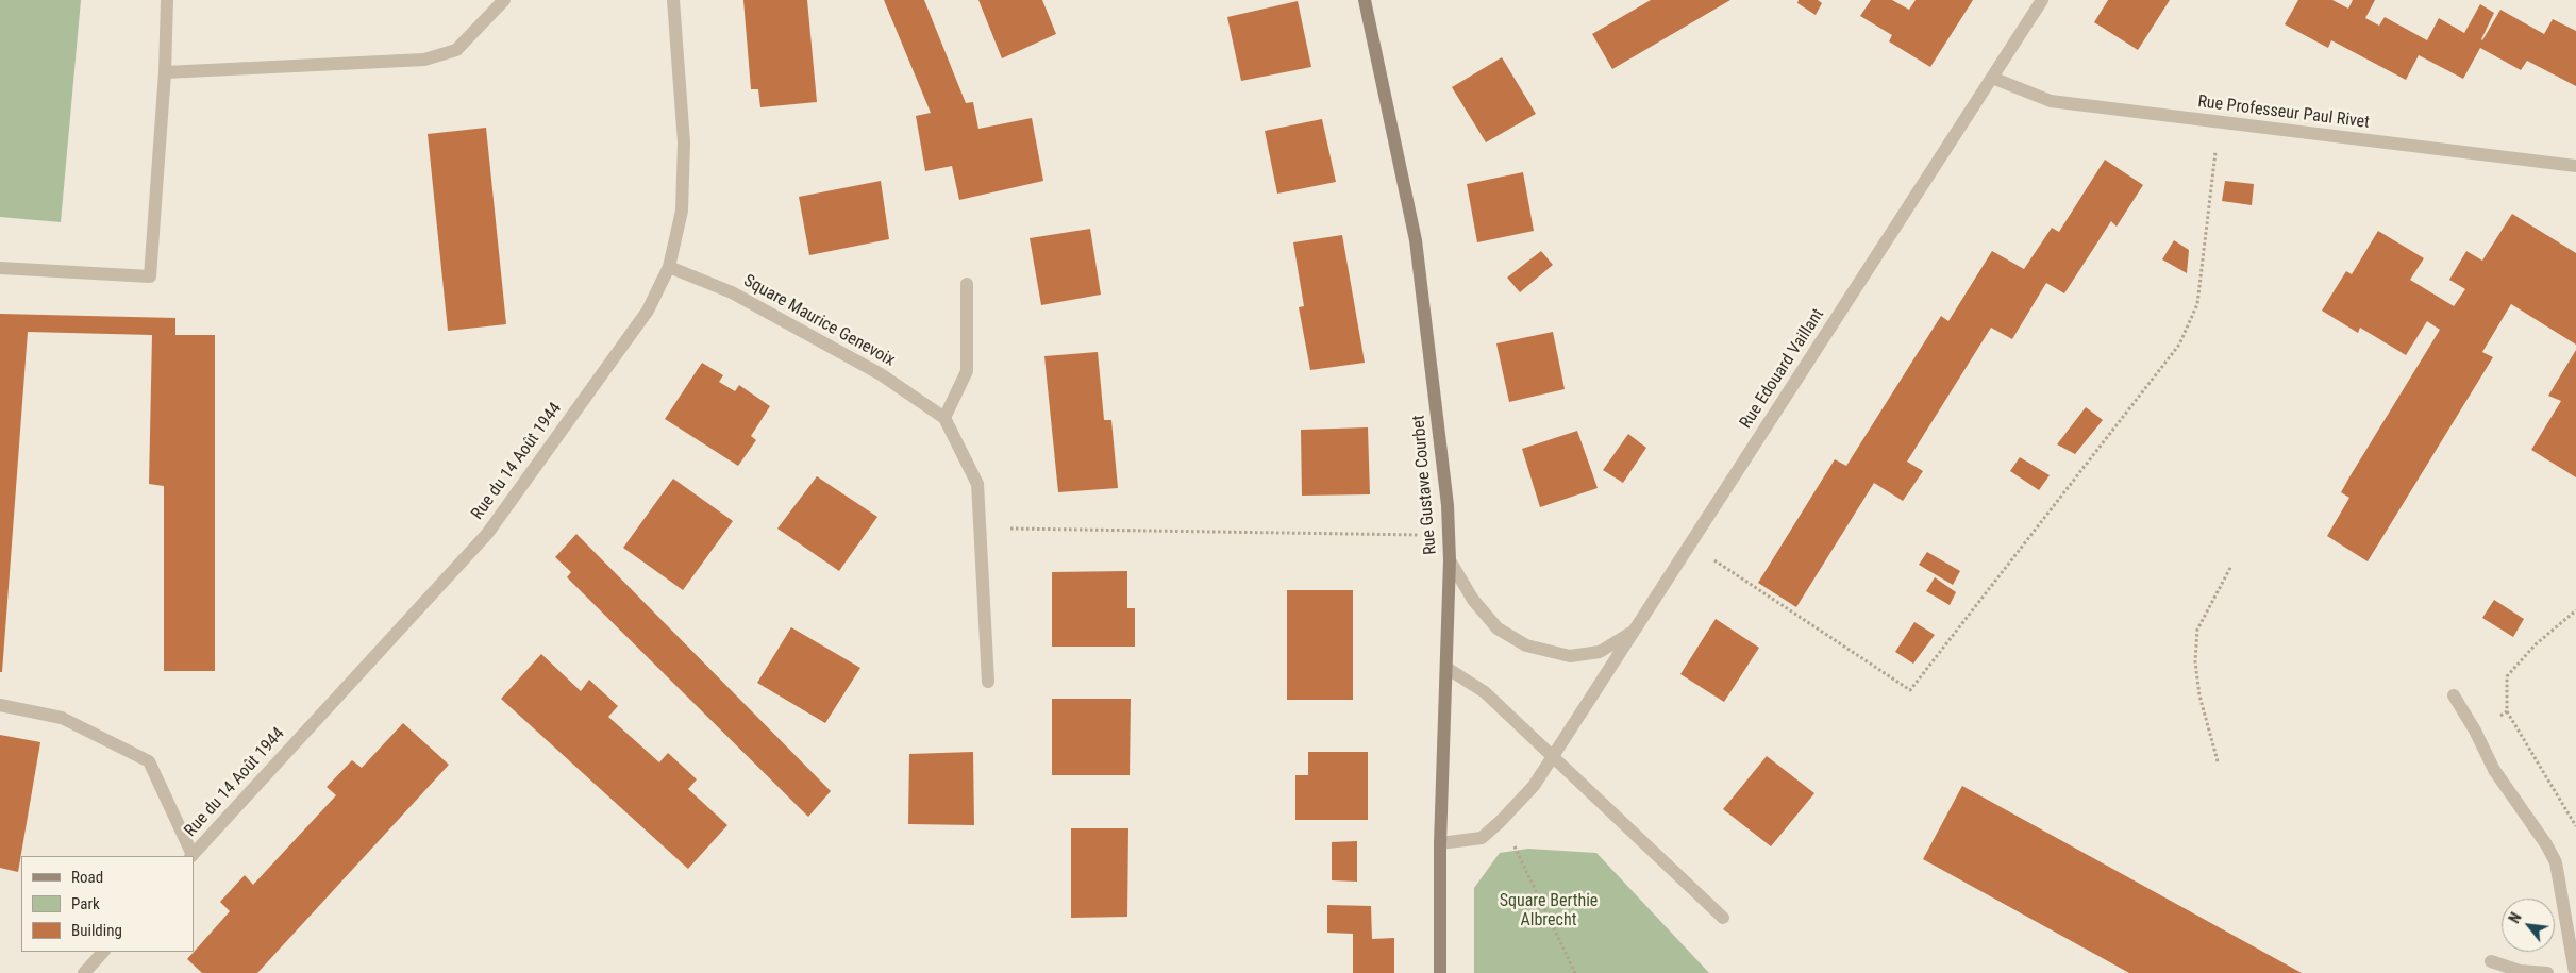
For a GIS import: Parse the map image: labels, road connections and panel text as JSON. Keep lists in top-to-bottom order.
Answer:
{
  "streets": {
    "street": [
      "Rue Professeur Paul Rivet",
      "Square Maurice Genevoix",
      "Rue Edouard Vaillant",
      "Rue du 14 Août 1944",
      "Rue Gustave Courbet"
    ]
  },
  "crossings": [
    ["Rue Professeur Paul Rivet", "Rue Edouard Vaillant"],
    ["Square Maurice Genevoix", "Rue du 14 Août 1944"],
    ["Rue Edouard Vaillant", "Rue Gustave Courbet"]
  ],
  "parks": ["Square Berthie Albrecht"],
  "legend": ["Road", "Park", "Building"],
  "north": "top left"
}
